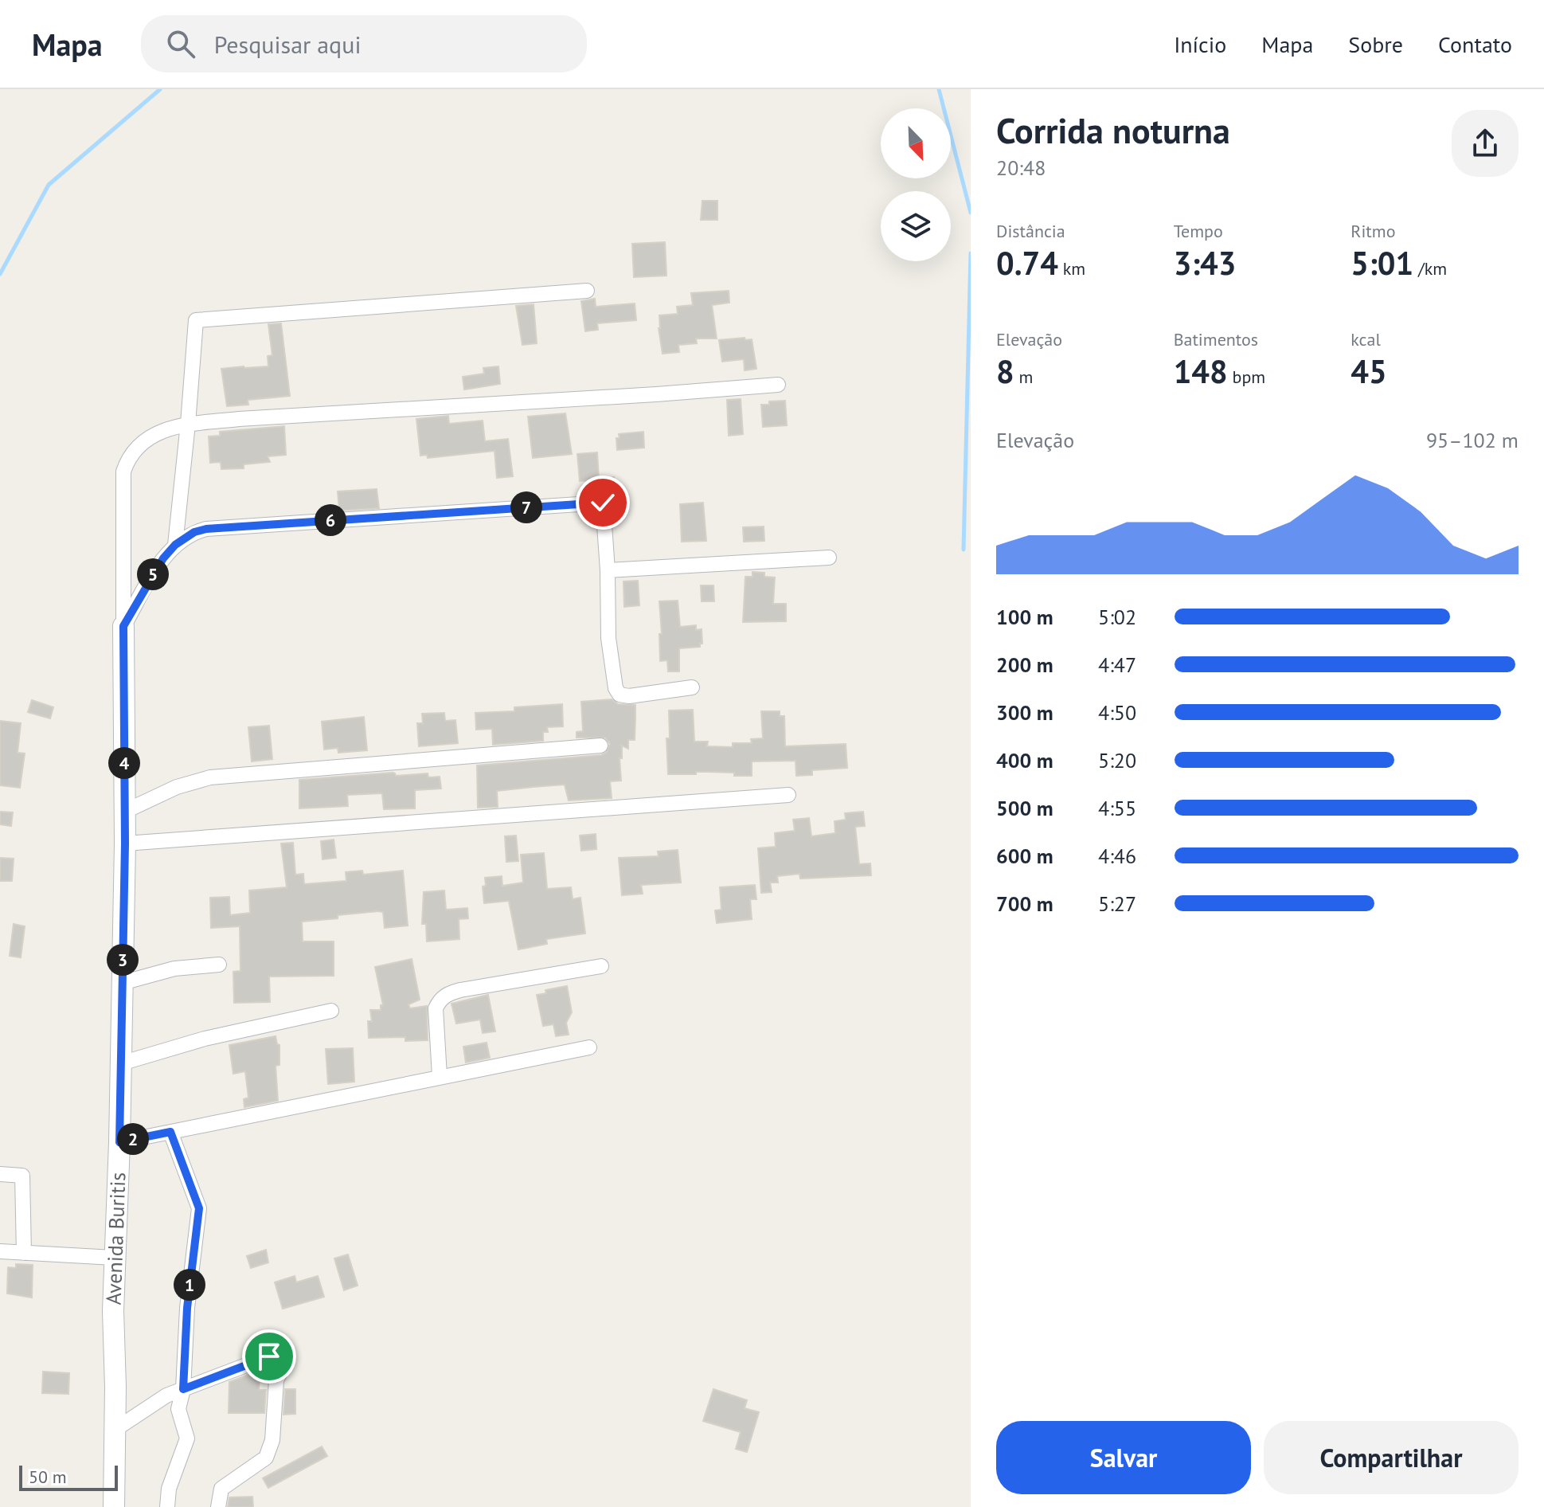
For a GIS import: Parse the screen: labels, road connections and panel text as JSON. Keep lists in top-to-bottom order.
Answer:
{
  "streets": {
    "street": ["Avenida Buritis"]
  },
  "scale_bar": "50 m",
  "north": "bottom right",
  "page": {
    "header": "Mapa",
    "search": "Pesquisar aqui",
    "nav": [
      "Início",
      "Mapa",
      "Sobre",
      "Contato"
    ],
    "heading": ["Corrida noturna", "20:48"],
    "stats": [
      ["Distância", "0.74 km"],
      ["Tempo", "3:43"],
      ["Ritmo", "5:01 /km"],
      ["Elevação", "8 m"],
      ["Batimentos", "148 bpm"],
      ["kcal", "45"]
    ],
    "chart": ["Elevação", "95–102 m"],
    "pins": [
      "7",
      "6",
      "5",
      "4",
      "3",
      "2",
      "1"
    ],
    "list": [
      {
        "name": "100 m",
        "note": "5:02"
      },
      {
        "name": "200 m",
        "note": "4:47"
      },
      {
        "name": "300 m",
        "note": "4:50"
      },
      {
        "name": "400 m",
        "note": "5:20"
      },
      {
        "name": "500 m",
        "note": "4:55"
      },
      {
        "name": "600 m",
        "note": "4:46"
      },
      {
        "name": "700 m",
        "note": "5:27"
      }
    ],
    "buttons": ["Salvar", "Compartilhar"],
    "scale": "50 m"
  }
}
